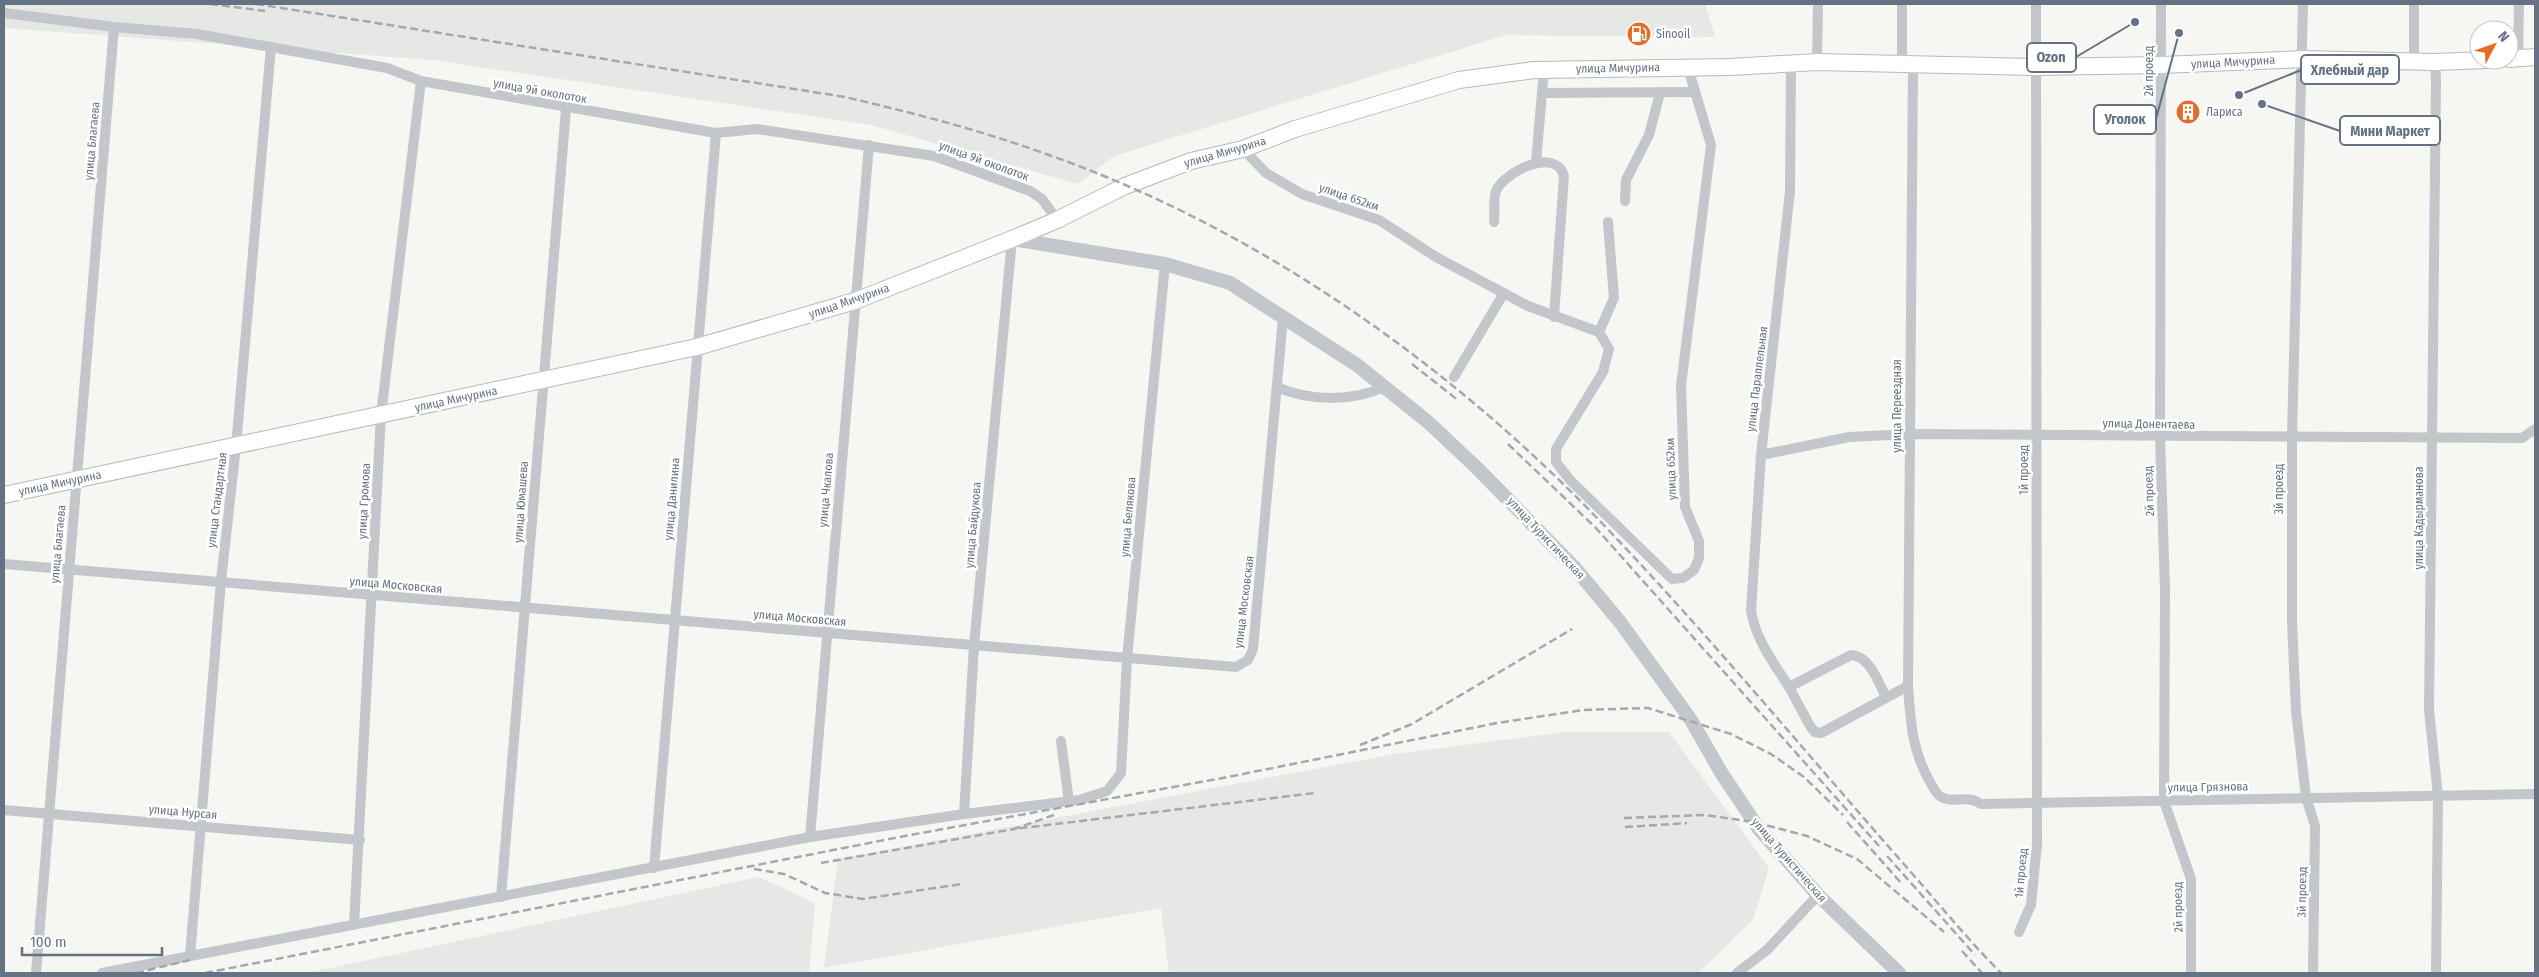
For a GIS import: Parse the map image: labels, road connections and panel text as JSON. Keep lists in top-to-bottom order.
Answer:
{
  "streets": {
    "main road": ["улица Мичурина"],
    "street": [
      "2й проезд",
      "улица 9й околоток",
      "улица Благаева",
      "улица 652км",
      "улица Параллельная",
      "улица Переездная",
      "улица Донентаева",
      "1й проезд",
      "3й проезд",
      "улица Чкалова",
      "улица Данилина",
      "улица Стандартная",
      "улица Громова",
      "улица Юмашева",
      "улица Белякова",
      "улица Кадырманова",
      "улица Байдукова",
      "улица Туристическая",
      "улица Московская",
      "улица Грязнова",
      "улица Нурсая"
    ]
  },
  "crossings": [
    ["улица Мичурина", "2й проезд"],
    ["улица Мичурина", "улица 9й околоток"],
    ["улица Мичурина", "улица Благаева"],
    ["улица Мичурина", "улица 652км"],
    ["улица Мичурина", "улица Параллельная"],
    ["улица Мичурина", "улица Переездная"],
    ["улица Мичурина", "1й проезд"],
    ["улица Мичурина", "3й проезд"],
    ["улица Мичурина", "улица Чкалова"],
    ["улица Мичурина", "улица Данилина"],
    ["улица Мичурина", "улица Стандартная"],
    ["улица Мичурина", "улица Громова"],
    ["улица Мичурина", "улица Юмашева"],
    ["улица Мичурина", "улица Кадырманова"],
    ["улица Мичурина", "улица Байдукова"],
    ["улица Мичурина", "улица Туристическая"],
    ["2й проезд", "улица Донентаева"],
    ["2й проезд", "улица Грязнова"],
    ["улица 9й околоток", "улица Благаева"],
    ["улица 9й околоток", "улица Чкалова"],
    ["улица 9й околоток", "улица Данилина"],
    ["улица 9й околоток", "улица Стандартная"],
    ["улица 9й околоток", "улица Громова"],
    ["улица 9й околоток", "улица Юмашева"],
    ["улица Благаева", "улица Московская"],
    ["улица Благаева", "улица Нурсая"],
    ["улица Параллельная", "улица Донентаева"],
    ["улица Переездная", "улица Донентаева"],
    ["улица Переездная", "улица Грязнова"],
    ["улица Донентаева", "1й проезд"],
    ["улица Донентаева", "3й проезд"],
    ["улица Донентаева", "улица Кадырманова"],
    ["1й проезд", "улица Грязнова"],
    ["3й проезд", "улица Грязнова"],
    ["улица Чкалова", "улица Московская"],
    ["улица Данилина", "улица Московская"],
    ["улица Стандартная", "улица Московская"],
    ["улица Стандартная", "улица Нурсая"],
    ["улица Громова", "улица Московская"],
    ["улица Громова", "улица Нурсая"],
    ["улица Юмашева", "улица Московская"],
    ["улица Белякова", "улица Туристическая"],
    ["улица Белякова", "улица Московская"],
    ["улица Кадырманова", "улица Грязнова"],
    ["улица Байдукова", "улица Туристическая"],
    ["улица Байдукова", "улица Московская"],
    ["улица Туристическая", "улица Московская"]
  ],
  "places": {
    "other": [
      "Ozon",
      "Уголок",
      "Хлебный дар",
      "Мини Маркет"
    ],
    "fuel station": ["Sinooil"],
    "building": ["Лариса"]
  },
  "scale_bar": "100 m",
  "north": "top right"
}
